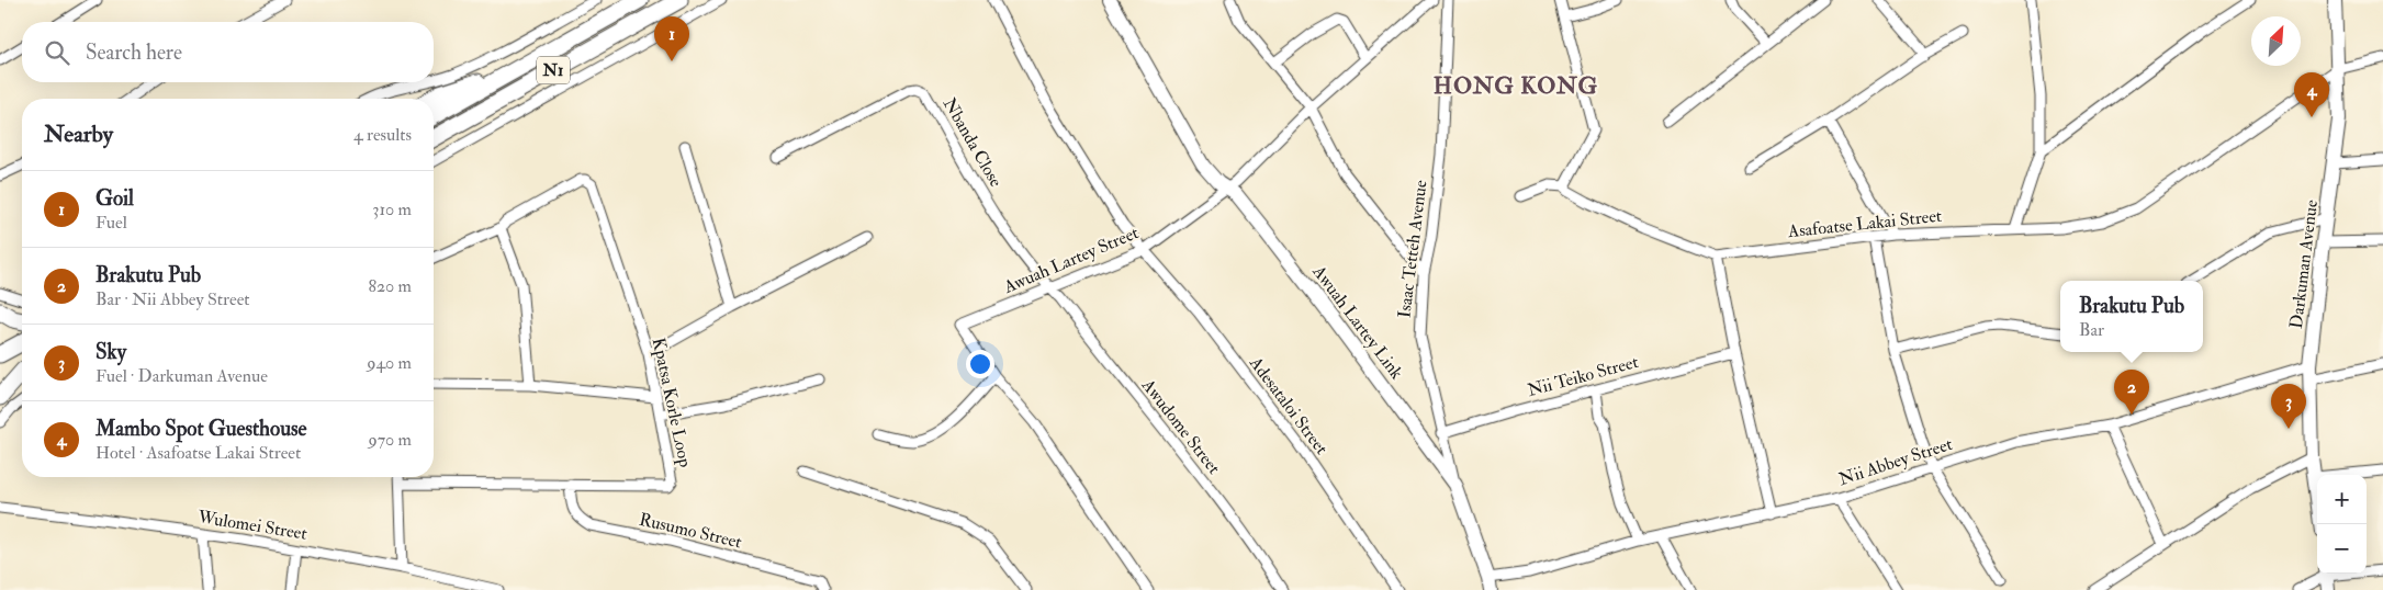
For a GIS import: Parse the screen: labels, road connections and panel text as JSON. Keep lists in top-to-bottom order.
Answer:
{
  "streets": {
    "highway": ["N1"],
    "street": [
      "Nbanda Close",
      "Asafoatse Lakai Street",
      "Isaac Tetteh Avenue",
      "Awuah Lartey Street",
      "Darkuman Avenue",
      "Awuah Lartey Link",
      "Nii Teiko Street",
      "Kpatsa Korle Loop",
      "Adesataloi Street",
      "Awudome Street",
      "Nii Abbey Street",
      "Wulomei Street",
      "Rusumo Street"
    ]
  },
  "crossings": [
    ["Nbanda Close", "Awuah Lartey Street"],
    ["Nbanda Close", "Awudome Street"],
    ["Asafoatse Lakai Street", "Darkuman Avenue"],
    ["Isaac Tetteh Avenue", "Awuah Lartey Link"],
    ["Isaac Tetteh Avenue", "Nii Teiko Street"],
    ["Isaac Tetteh Avenue", "Nii Abbey Street"],
    ["Awuah Lartey Street", "Awuah Lartey Link"],
    ["Awuah Lartey Street", "Adesataloi Street"],
    ["Awuah Lartey Street", "Awudome Street"],
    ["Darkuman Avenue", "Nii Abbey Street"],
    ["Kpatsa Korle Loop", "Rusumo Street"]
  ],
  "districts": ["HONG KONG"],
  "north": "top right",
  "page": {
    "pins": [
      "1",
      "4",
      "2",
      "3"
    ],
    "search": "Search here",
    "heading": ["Nearby", "4 results"],
    "list": [
      {
        "mark": "1",
        "name": "Goil",
        "note": "Fuel",
        "value": "310 m"
      },
      {
        "mark": "2",
        "name": "Brakutu Pub",
        "note": "Bar · Nii Abbey Street",
        "value": "820 m"
      },
      {
        "mark": "3",
        "name": "Sky",
        "note": "Fuel · Darkuman Avenue",
        "value": "940 m"
      },
      {
        "mark": "4",
        "name": "Mambo Spot Guesthouse",
        "note": "Hotel · Asafoatse Lakai Street",
        "value": "970 m"
      }
    ],
    "popup": ["Brakutu Pub", "Bar"],
    "map_buttons": ["+", "−"]
  }
}
